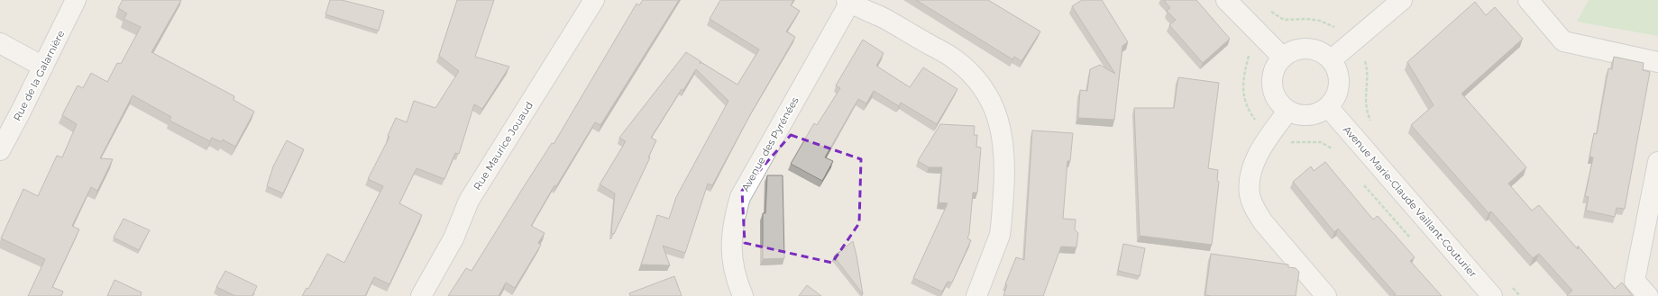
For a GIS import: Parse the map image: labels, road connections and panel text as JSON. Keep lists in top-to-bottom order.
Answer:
{
  "streets": {
    "street": [
      "Rue de la Galarnière",
      "Avenue des Pyrénées",
      "Rue Maurice Jouaud",
      "Avenue Marie-Claude Vaillant-Couturier"
    ]
  }
}
